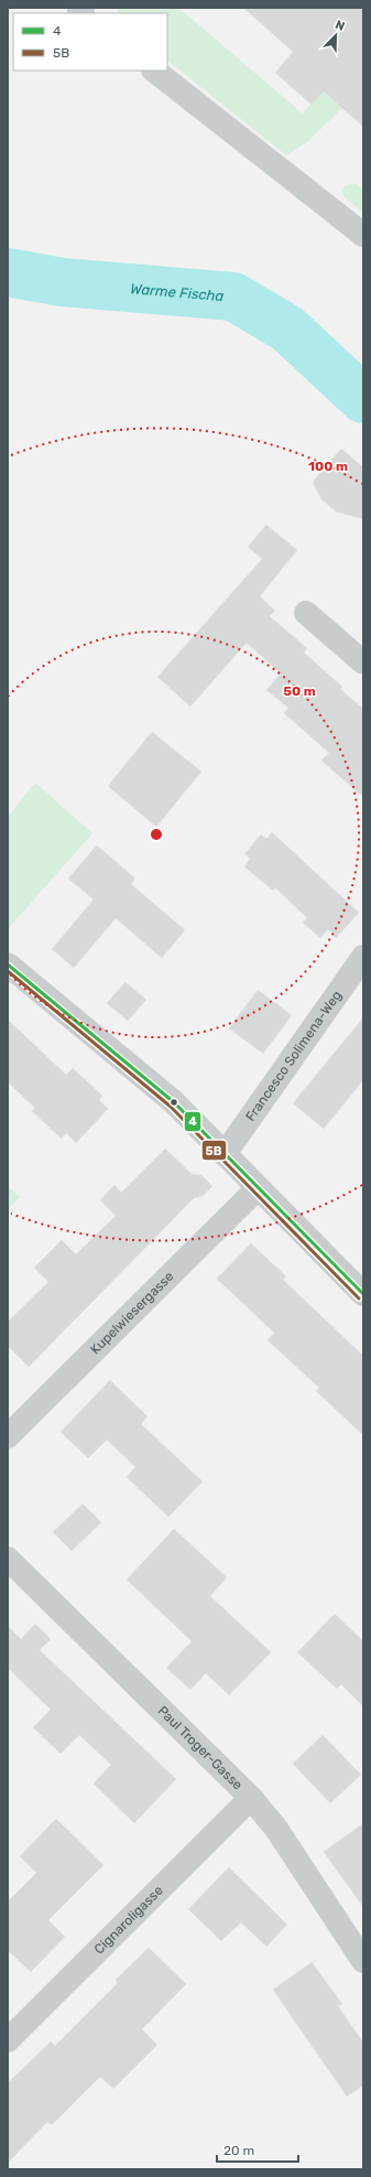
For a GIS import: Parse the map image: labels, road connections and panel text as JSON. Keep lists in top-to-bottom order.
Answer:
{
  "streets": {
    "street": [
      "Francesco Solimena-Weg",
      "Kupelwiesergasse",
      "Paul Troger-Gasse",
      "Cignaroligasse"
    ]
  },
  "crossings": [
    ["Paul Troger-Gasse", "Cignaroligasse"]
  ],
  "water": ["Warme Fischa"],
  "lines": ["transit line 4", "transit line 5B"],
  "legend": ["4", "5B"],
  "scale_bar": "20 m",
  "north": "top right",
  "rings": ["100 m", "50 m"]
}
